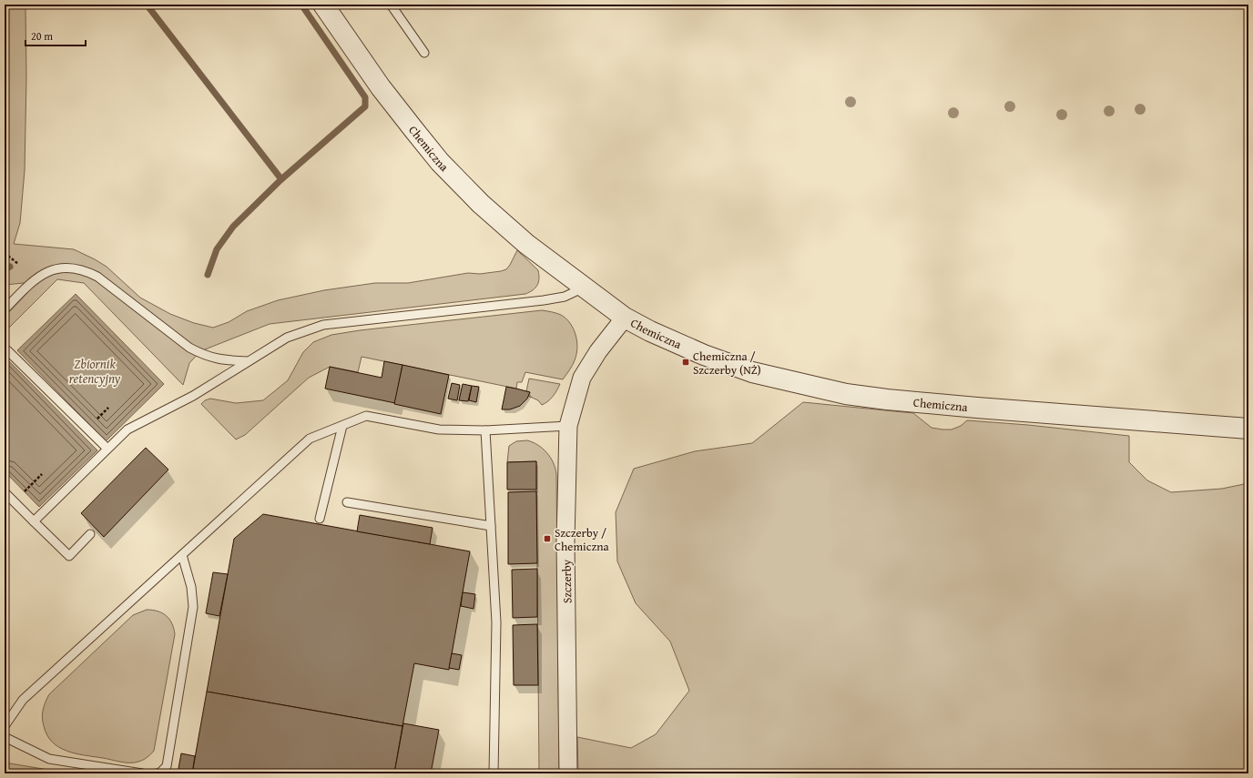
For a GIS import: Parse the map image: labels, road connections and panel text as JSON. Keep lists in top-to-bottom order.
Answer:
{
  "streets": {
    "street": ["Chemiczna", "Szczerby"]
  },
  "crossings": [
    ["Chemiczna", "Szczerby"]
  ],
  "water": ["Zbiornik retencyjny"],
  "places": {
    "transit": ["Chemiczna / Szczerby (NŻ)", "Szczerby / Chemiczna"]
  },
  "scale_bar": "20 m"
}
